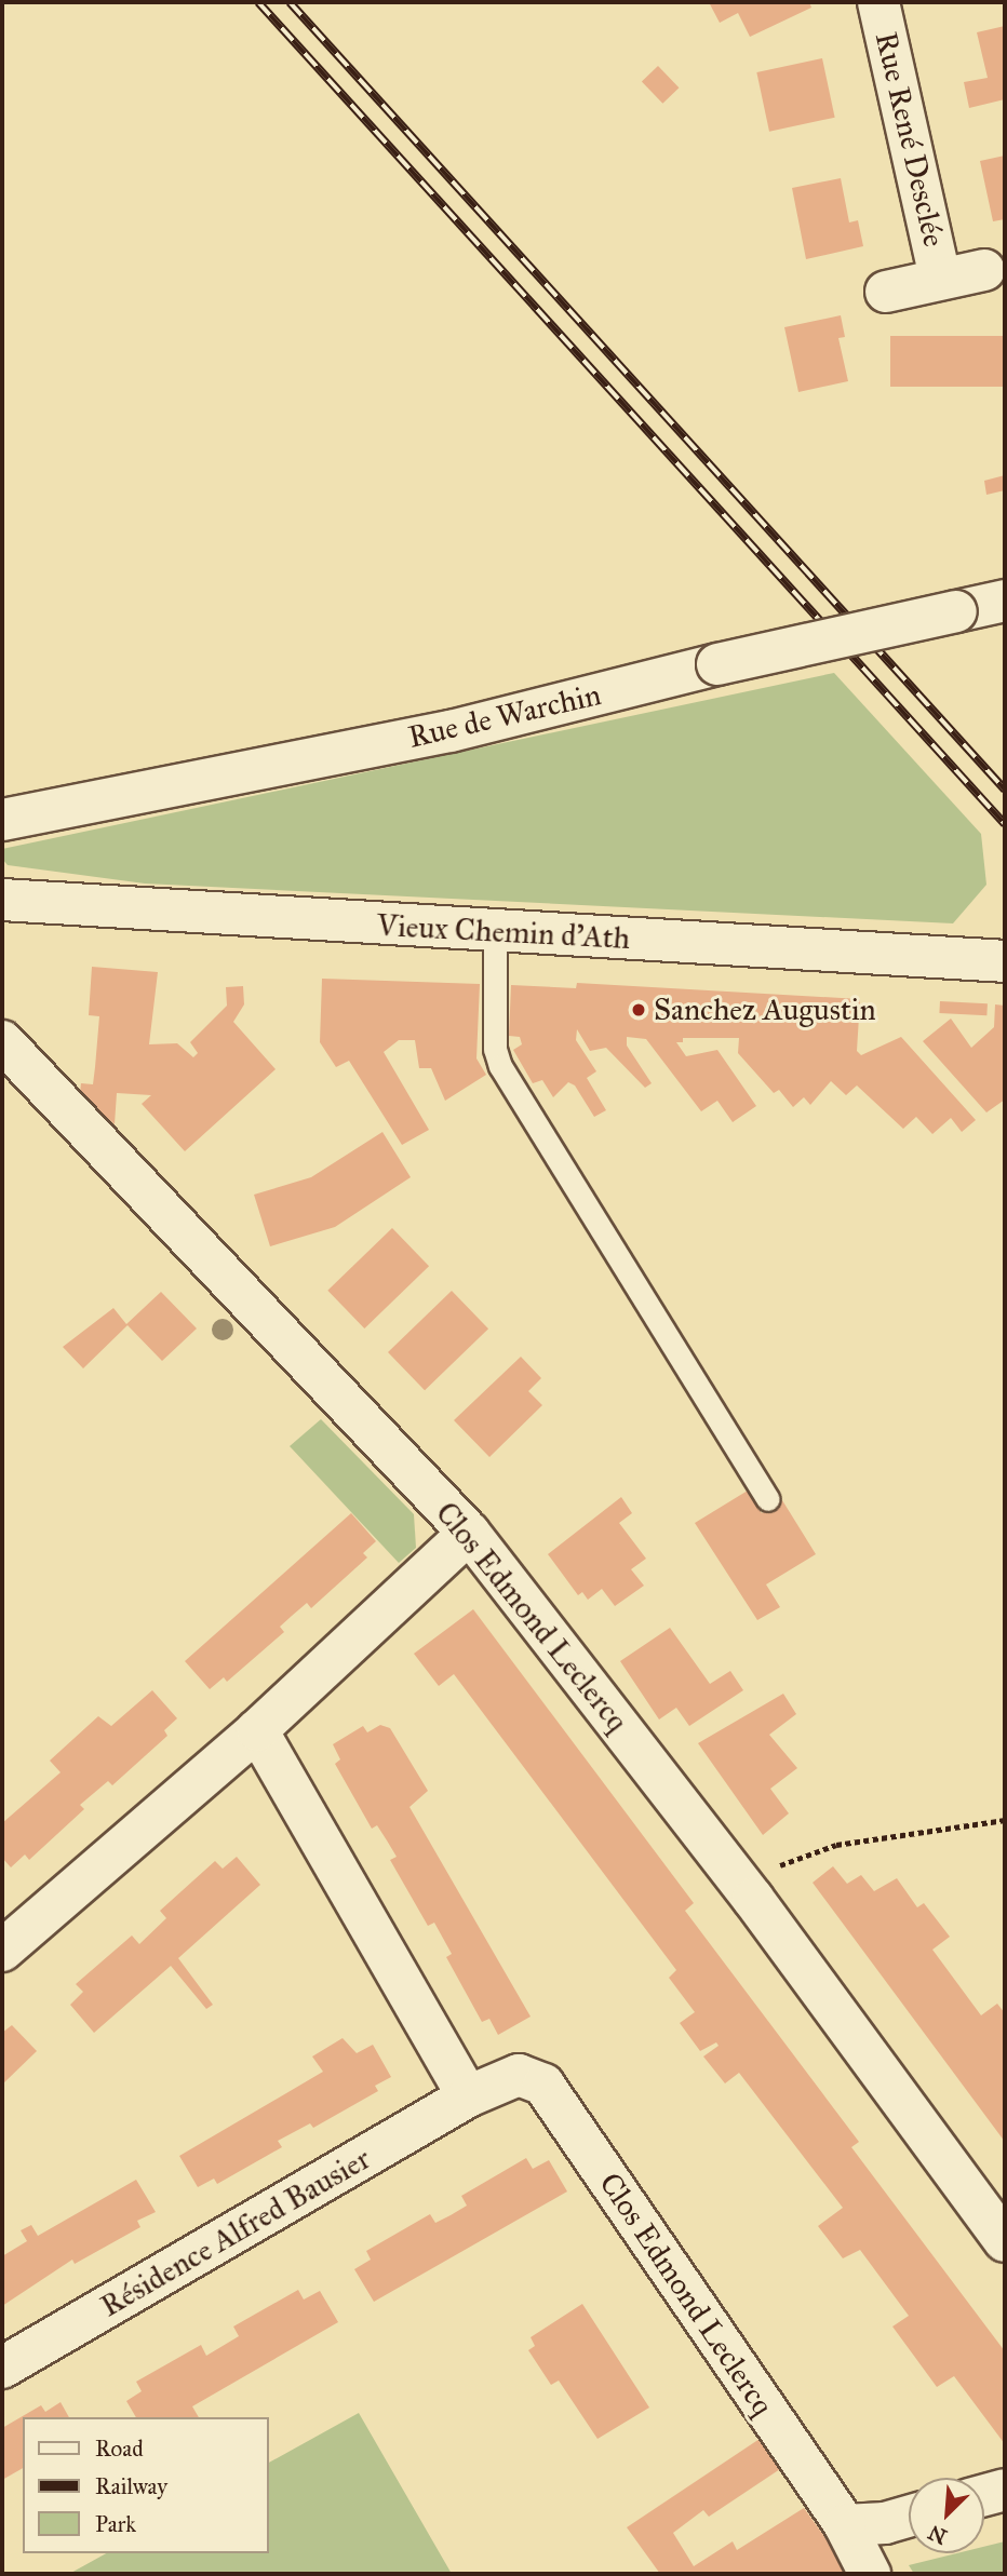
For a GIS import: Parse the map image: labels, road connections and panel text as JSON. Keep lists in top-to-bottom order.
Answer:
{
  "streets": {
    "street": [
      "Rue René Desclée",
      "Rue de Warchin",
      "Vieux Chemin d'Ath",
      "Clos Edmond Leclercq",
      "Résidence Alfred Bausier"
    ]
  },
  "crossings": [
    ["Clos Edmond Leclercq", "Résidence Alfred Bausier"]
  ],
  "places": ["Sanchez Augustin"],
  "legend": ["Road", "Railway", "Park"],
  "north": "bottom left"
}
